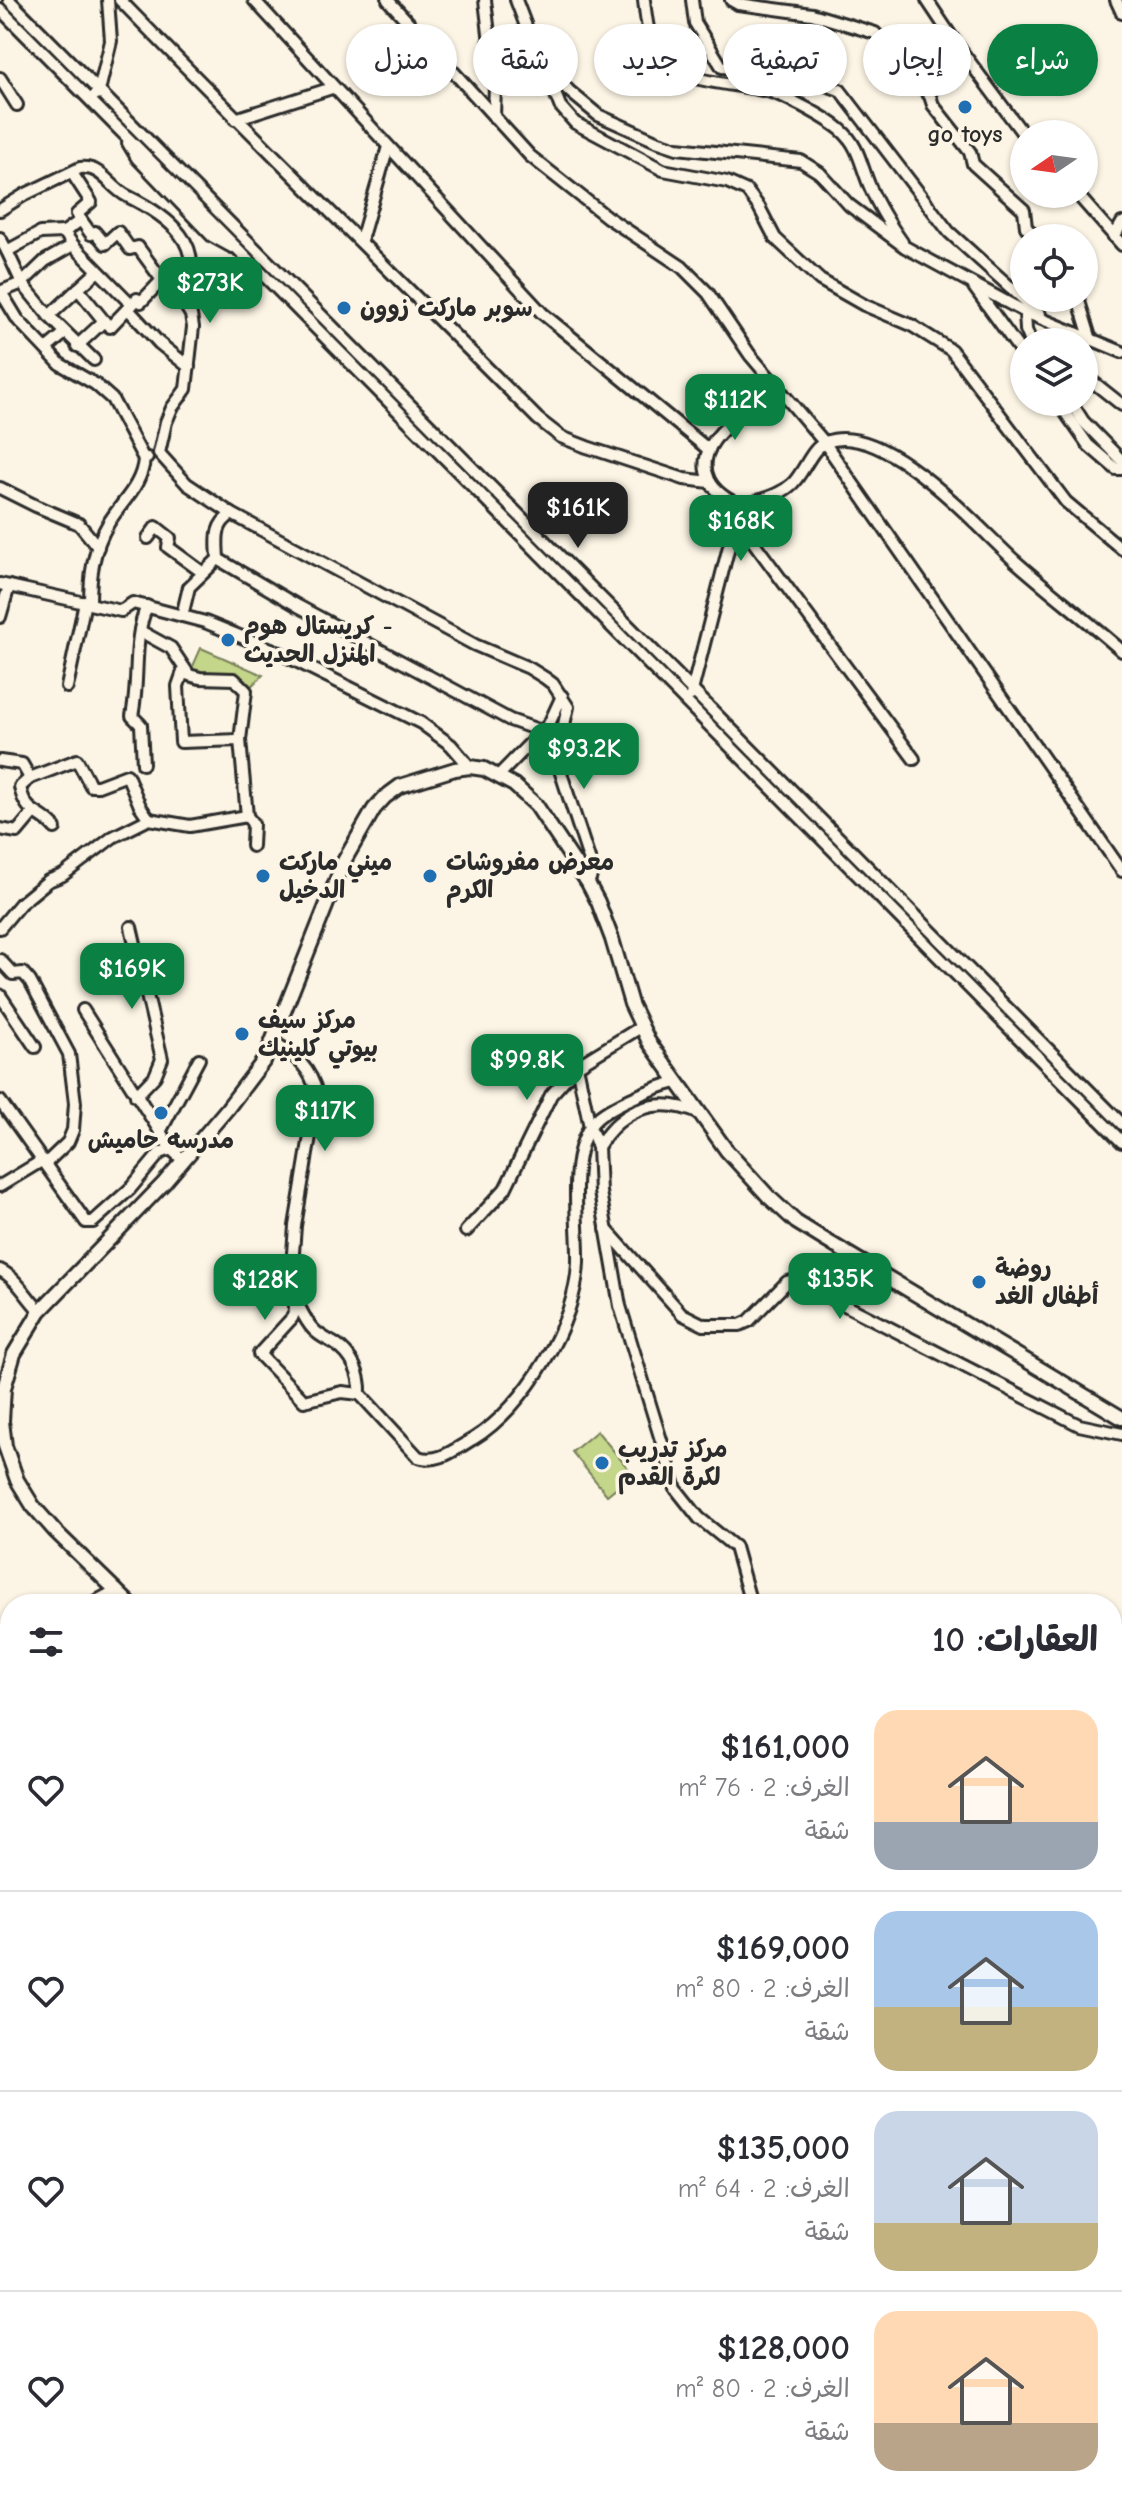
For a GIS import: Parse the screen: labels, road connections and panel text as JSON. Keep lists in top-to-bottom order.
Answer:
{
  "places": [
    "go toys",
    "سوبر ماركت زوون",
    "كريستال هوم - المنزل الحديث",
    "ميني ماركت الدخيل",
    "معرض مفروشات الكرم",
    "مركز سيف بيوتي كلينيك",
    "مدرسه حاميش",
    "روضة أطفال الغد",
    "مركز تدريب لكرة القدم"
  ],
  "north": "left",
  "page": {
    "chip": [
      "شراء",
      "إيجار",
      "تصفية",
      "جديد",
      "شقة",
      "منزل"
    ],
    "price": [
      "$273K",
      "$112K",
      "$161K",
      "$168K",
      "$93.2K",
      "$169K",
      "$99.8K",
      "$117K",
      "$135K",
      "$128K"
    ],
    "heading": "العقارات: 10",
    "list": [
      {
        "name": "$161,000",
        "note": "الغرف: 2 · 76 m² · شقة"
      },
      {
        "name": "$169,000",
        "note": "الغرف: 2 · 80 m² · شقة"
      },
      {
        "name": "$135,000",
        "note": "الغرف: 2 · 64 m² · شقة"
      },
      {
        "name": "$128,000",
        "note": "الغرف: 2 · 80 m² · شقة"
      }
    ]
  }
}
